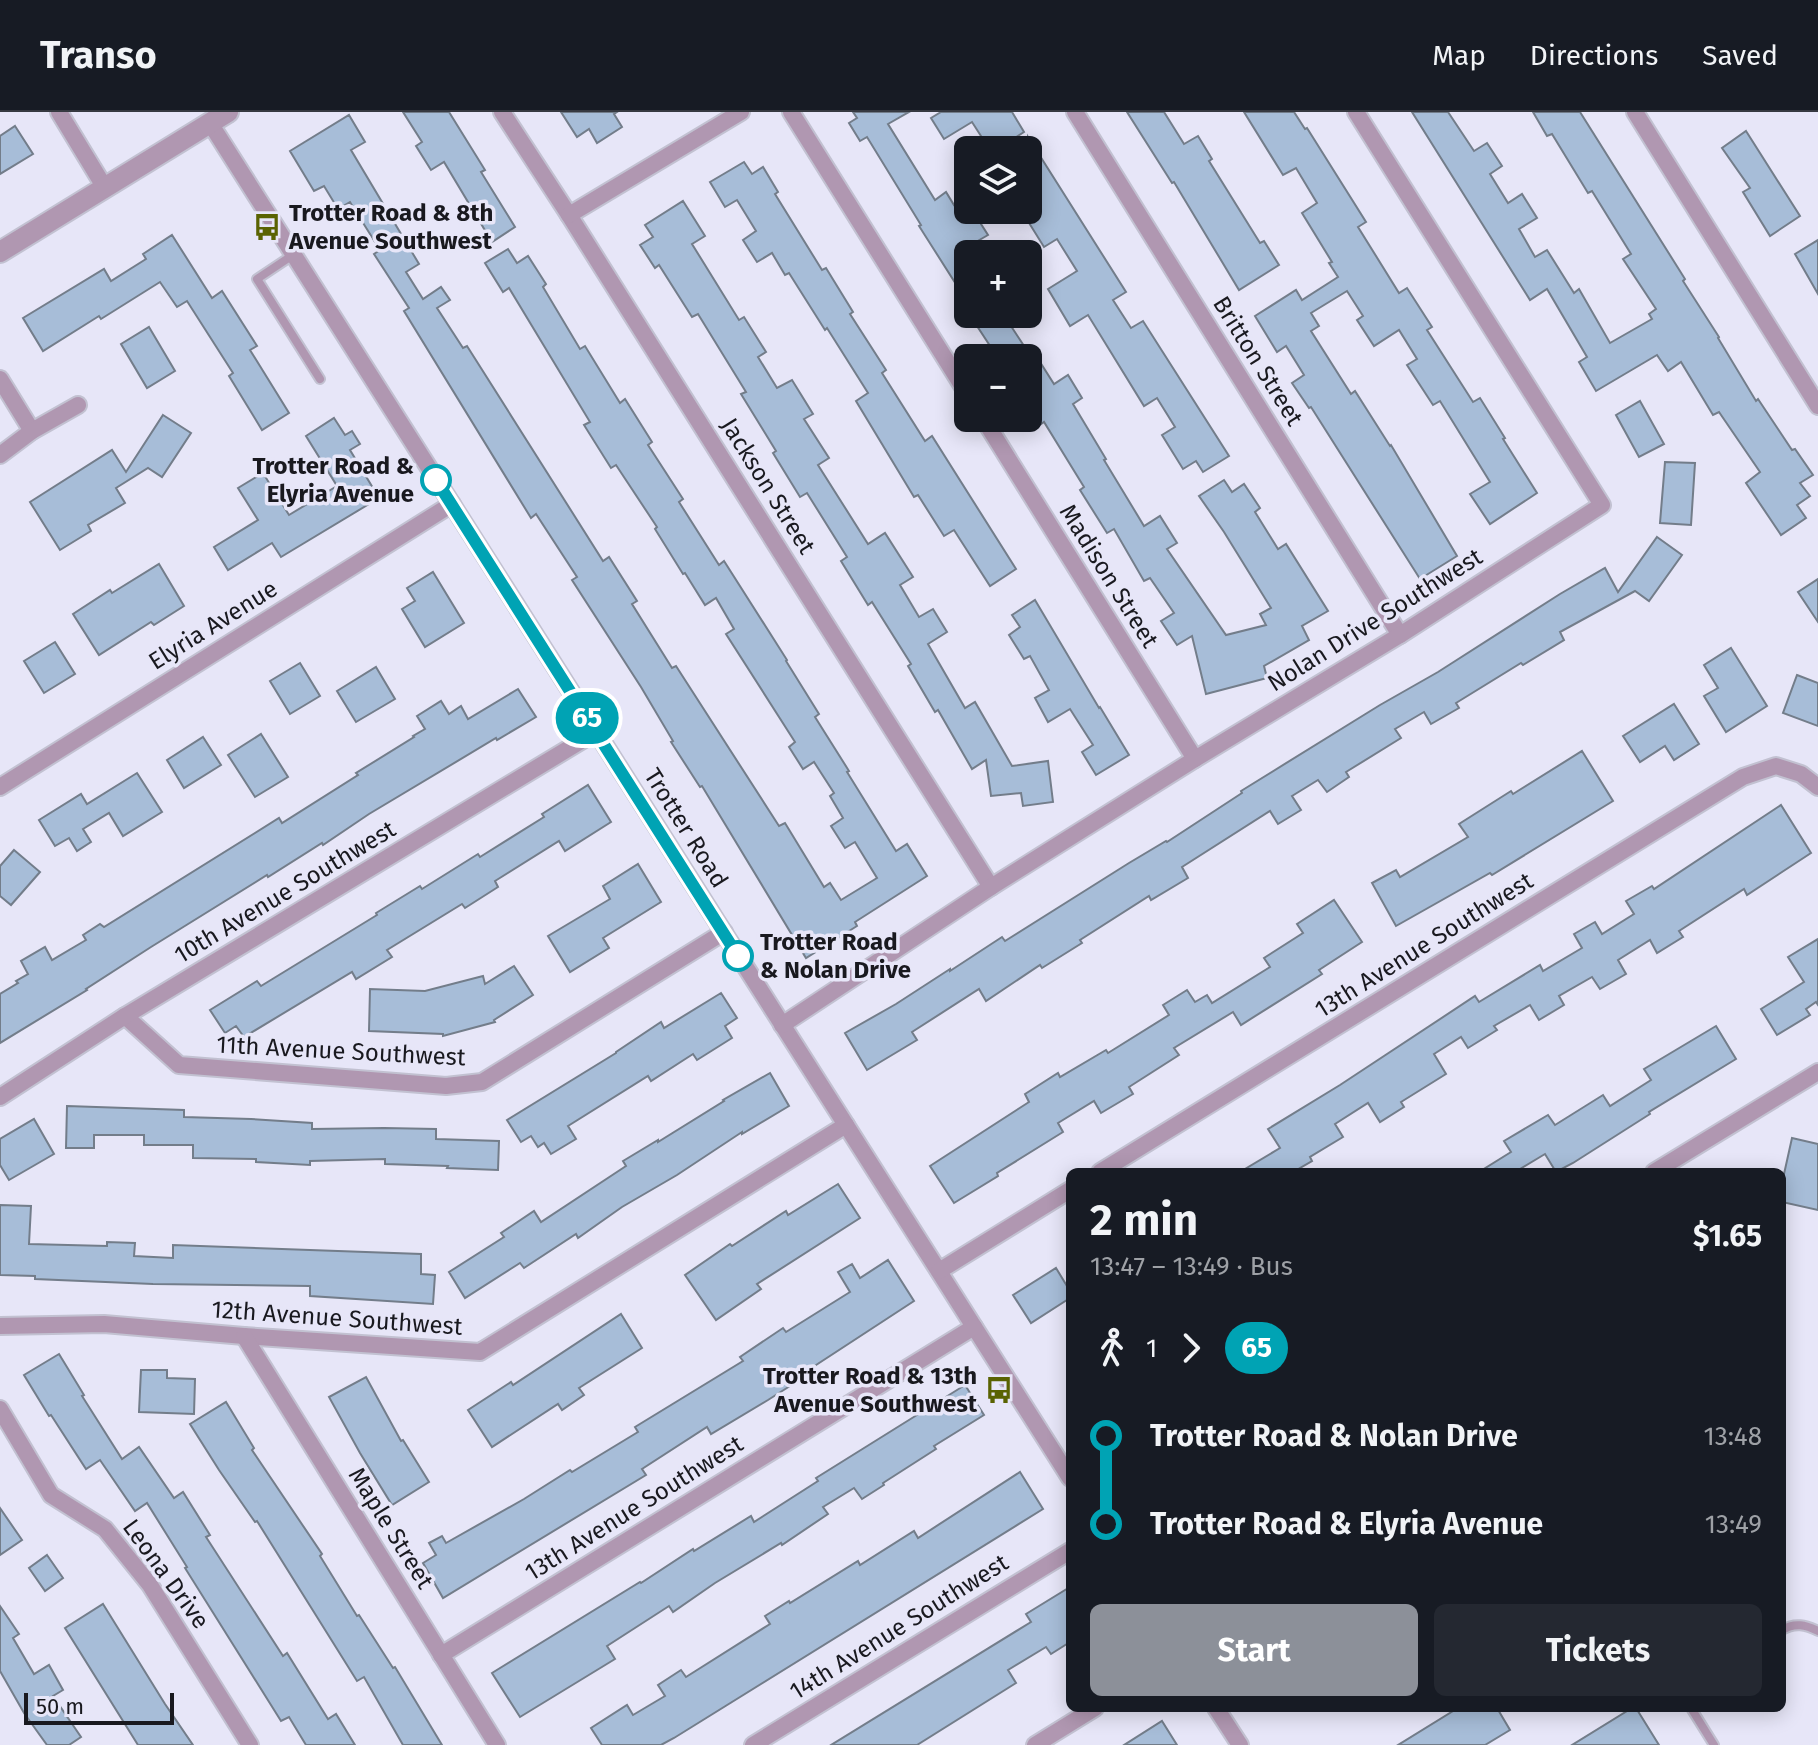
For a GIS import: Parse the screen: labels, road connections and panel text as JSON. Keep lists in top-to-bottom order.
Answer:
{
  "streets": {
    "street": [
      "Britton Street",
      "Jackson Street",
      "Madison Street",
      "Nolan Drive Southwest",
      "Elyria Avenue",
      "Trotter Road",
      "10th Avenue Southwest",
      "13th Avenue Southwest",
      "11th Avenue Southwest",
      "12th Avenue Southwest",
      "Maple Street",
      "Leona Drive",
      "14th Avenue Southwest"
    ]
  },
  "crossings": [
    ["Britton Street", "Nolan Drive Southwest"],
    ["Jackson Street", "Nolan Drive Southwest"],
    ["Madison Street", "Nolan Drive Southwest"],
    ["Nolan Drive Southwest", "Trotter Road"],
    ["Elyria Avenue", "Trotter Road"],
    ["Trotter Road", "10th Avenue Southwest"],
    ["Trotter Road", "13th Avenue Southwest"],
    ["Trotter Road", "11th Avenue Southwest"],
    ["Trotter Road", "12th Avenue Southwest"],
    ["10th Avenue Southwest", "11th Avenue Southwest"],
    ["13th Avenue Southwest", "Maple Street"],
    ["12th Avenue Southwest", "Maple Street"]
  ],
  "places": {
    "bus stop": ["Trotter Road & 8th Avenue Southwest", "Trotter Road & 13th Avenue Southwest"],
    "other": ["Trotter Road & Elyria Avenue", "Trotter Road & Nolan Drive"]
  },
  "lines": ["bus line 65"],
  "scale_bar": "50 m",
  "page": {
    "header": "Transo",
    "nav": ["Map", "Directions", "Saved"],
    "on_map": "65",
    "map_buttons": ["+", "−"],
    "heading": ["2 min", "13:47 – 13:49 · Bus", "$1.65"],
    "legs": ["1", "65"],
    "list": [
      {
        "name": "Trotter Road & Nolan Drive",
        "value": "13:48"
      },
      {
        "name": "Trotter Road & Elyria Avenue",
        "value": "13:49"
      }
    ],
    "buttons": ["Start", "Tickets"],
    "scale": "50 m"
  }
}
